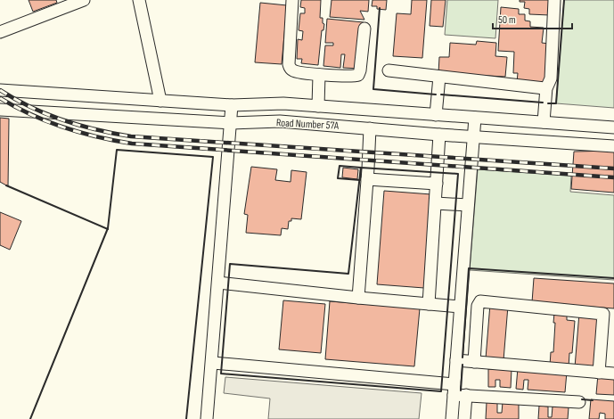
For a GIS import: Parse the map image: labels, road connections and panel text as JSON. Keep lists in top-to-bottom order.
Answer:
{
  "streets": {
    "street": ["Road Number 57A"]
  },
  "scale_bar": "50 m"
}
